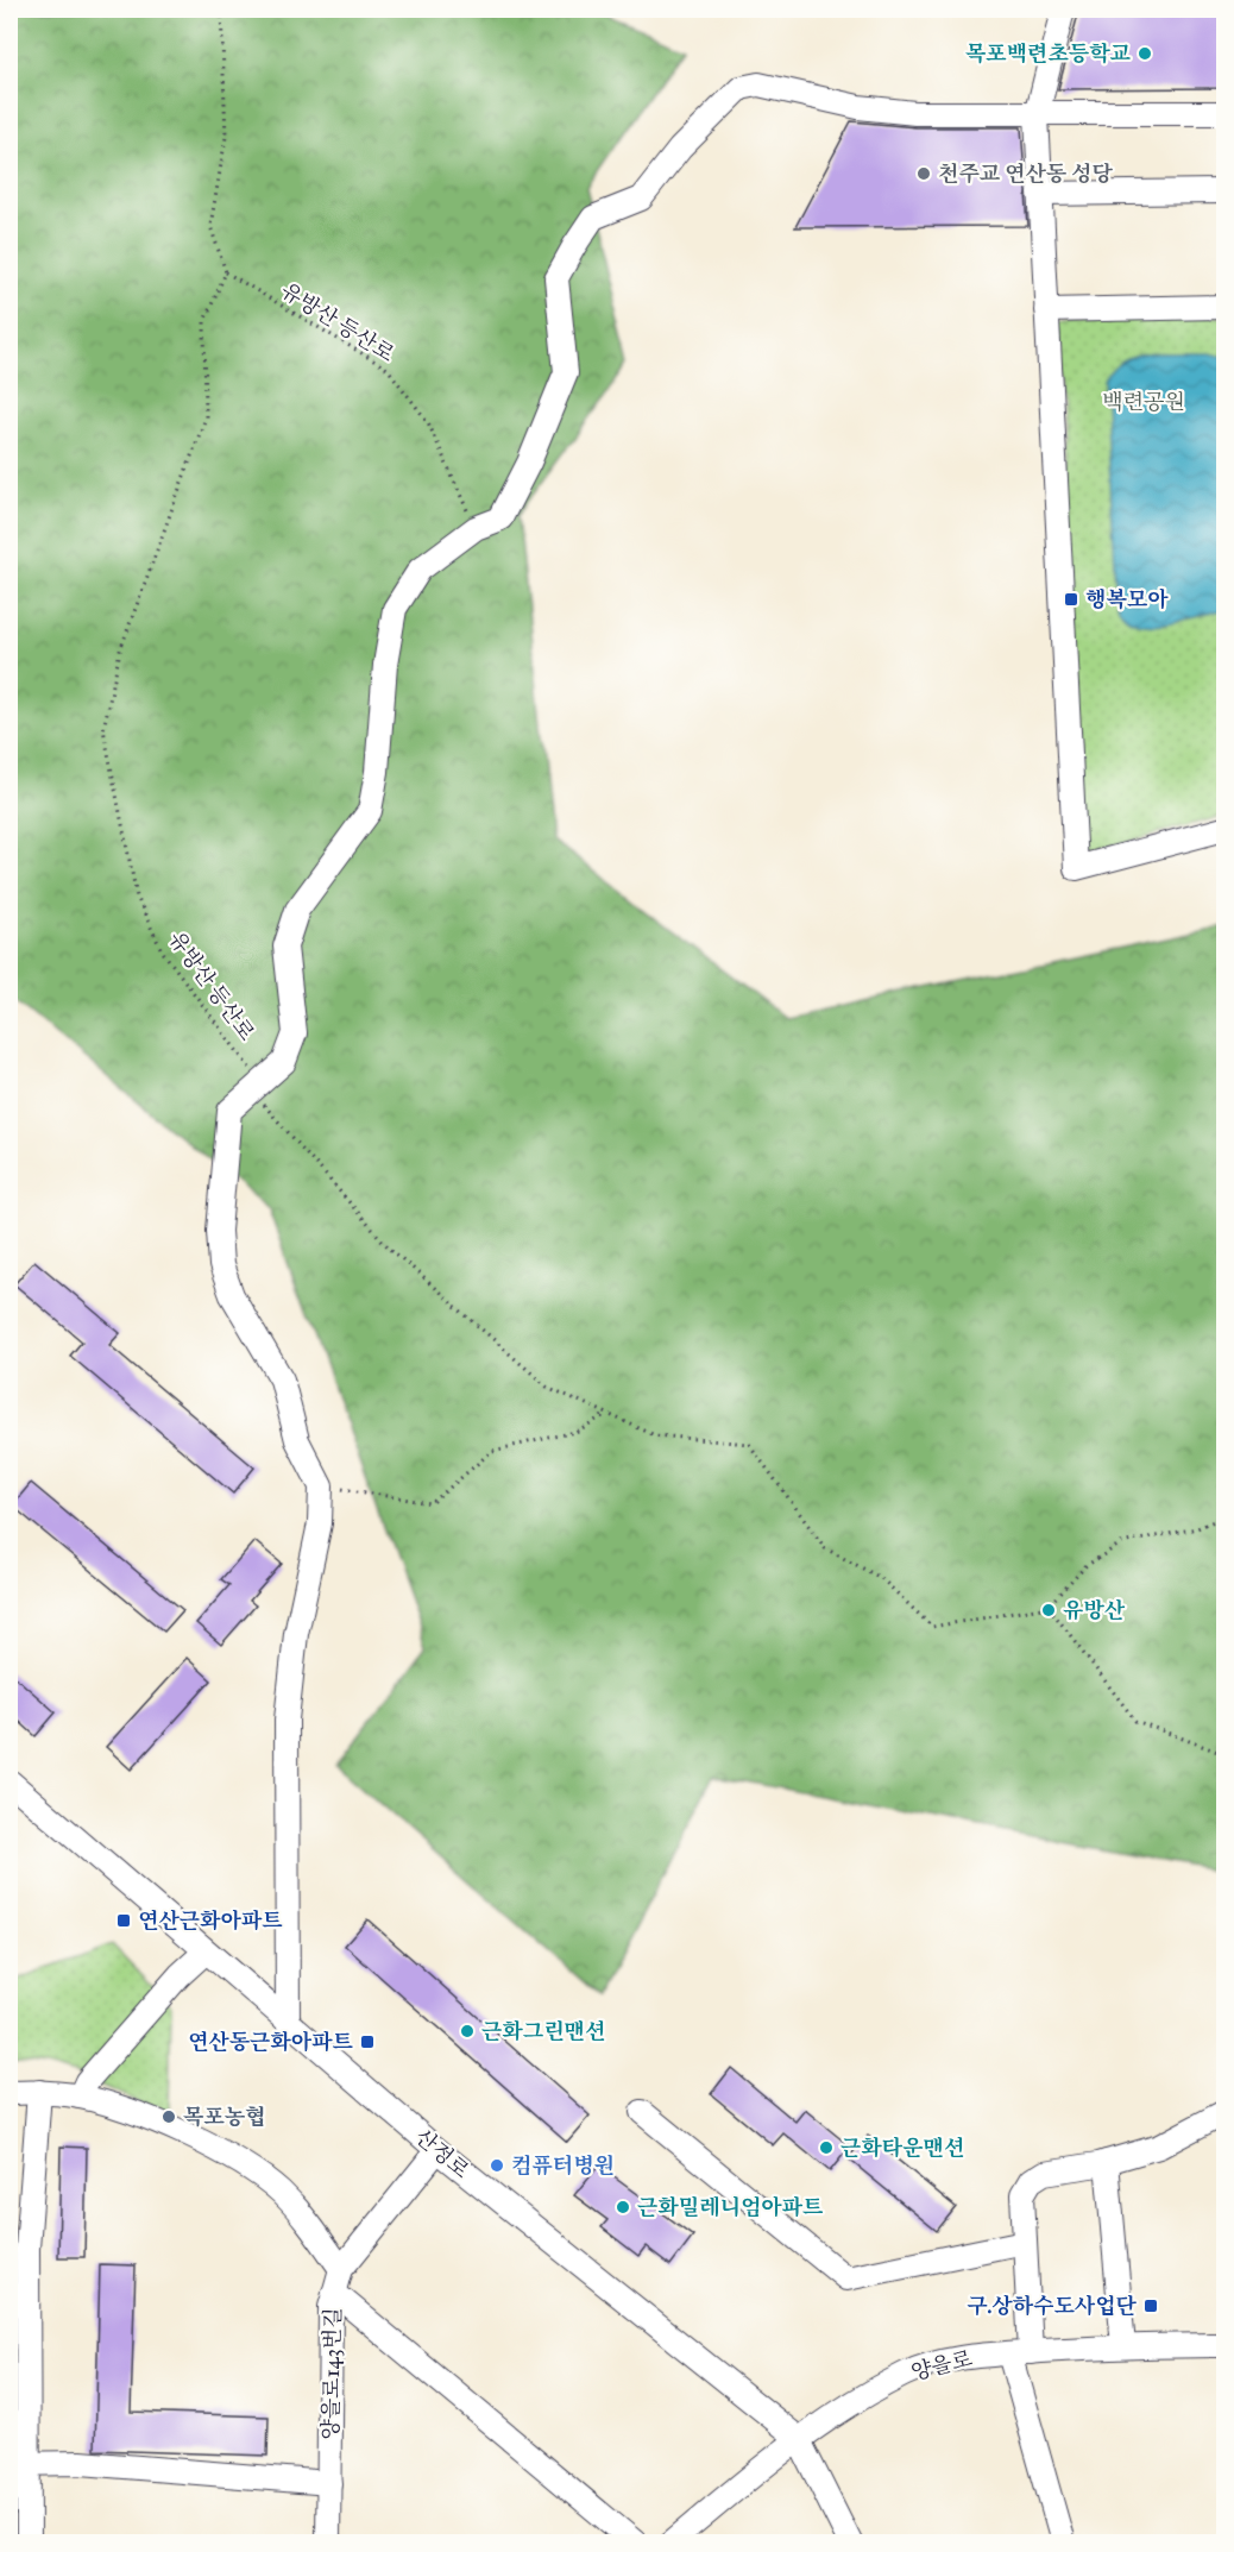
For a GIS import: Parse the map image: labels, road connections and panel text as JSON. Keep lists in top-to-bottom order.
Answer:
{
  "streets": {
    "street": ["산정로", "양을로", "양을로143번길"],
    "path": ["유방산 등산로"]
  },
  "crossings": [
    ["산정로", "양을로"]
  ],
  "parks": ["백련공원"],
  "places": {
    "other": [
      "목포백련초등학교",
      "천주교 연산동 성당",
      "유방산",
      "근화그린맨션",
      "목포농협",
      "근화타운맨션",
      "컴퓨터병원",
      "근화밀레니엄아파트"
    ],
    "transit": [
      "행복모아",
      "연산근화아파트",
      "연산동근화아파트",
      "구.상하수도사업단"
    ]
  }
}
